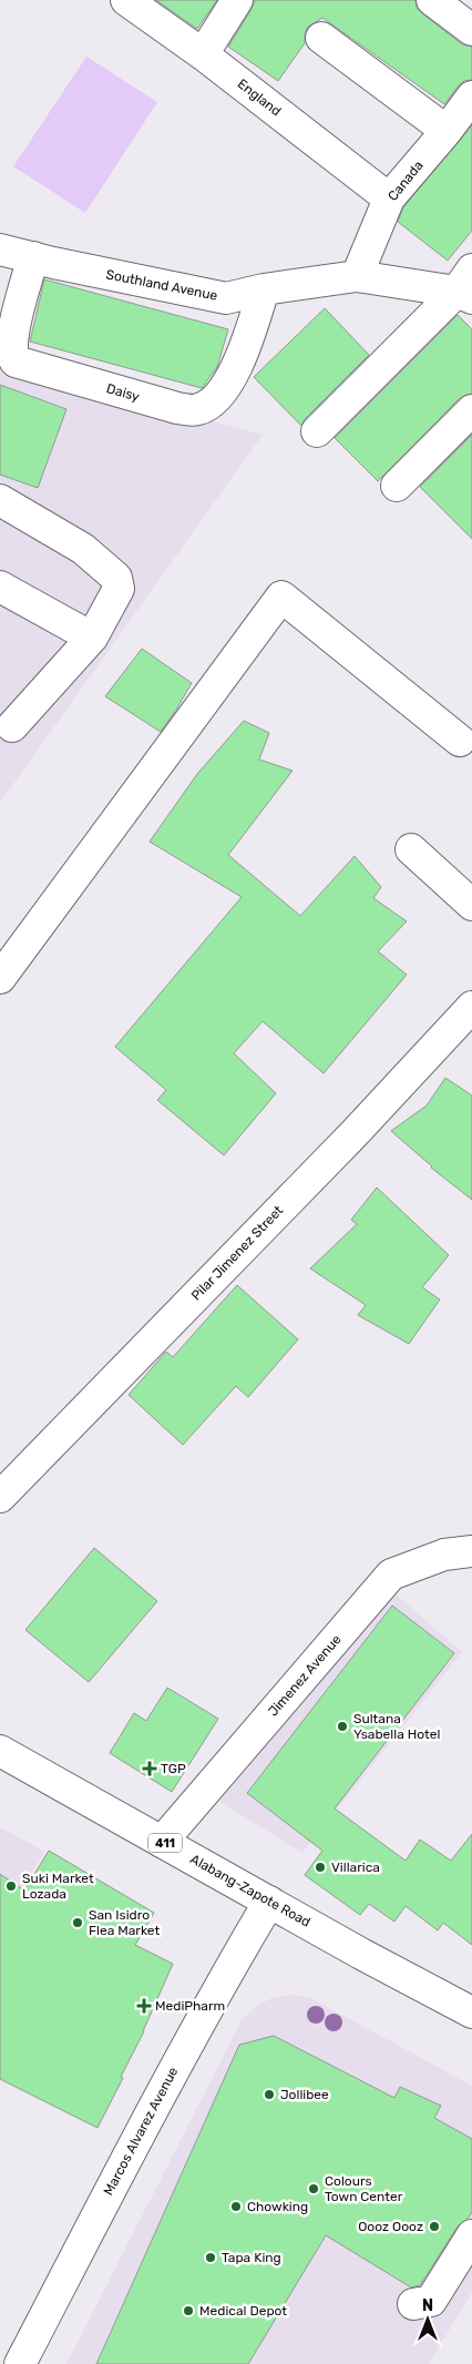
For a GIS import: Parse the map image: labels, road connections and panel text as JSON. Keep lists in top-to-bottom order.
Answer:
{
  "streets": {
    "main road": [
      "England",
      "Canada",
      "Southland Avenue",
      "Daisy",
      "Pilar Jimenez Street",
      "Jimenez Avenue",
      "411",
      "Alabang-Zapote Road",
      "Marcos Alvarez Avenue"
    ]
  },
  "crossings": [
    ["England", "Canada"],
    ["Canada", "Southland Avenue"],
    ["Southland Avenue", "Daisy"],
    ["Jimenez Avenue", "Alabang-Zapote Road"],
    ["Alabang-Zapote Road", "Marcos Alvarez Avenue"]
  ],
  "places": {
    "other": [
      "Sultana Ysabella Hotel",
      "Villarica",
      "Suki Market Lozada",
      "San Isidro Flea Market",
      "Jollibee",
      "Colours Town Center",
      "Chowking",
      "Oooz Oooz",
      "Tapa King",
      "Medical Depot"
    ],
    "health": ["TGP", "MediPharm"]
  },
  "north": "top"
}
